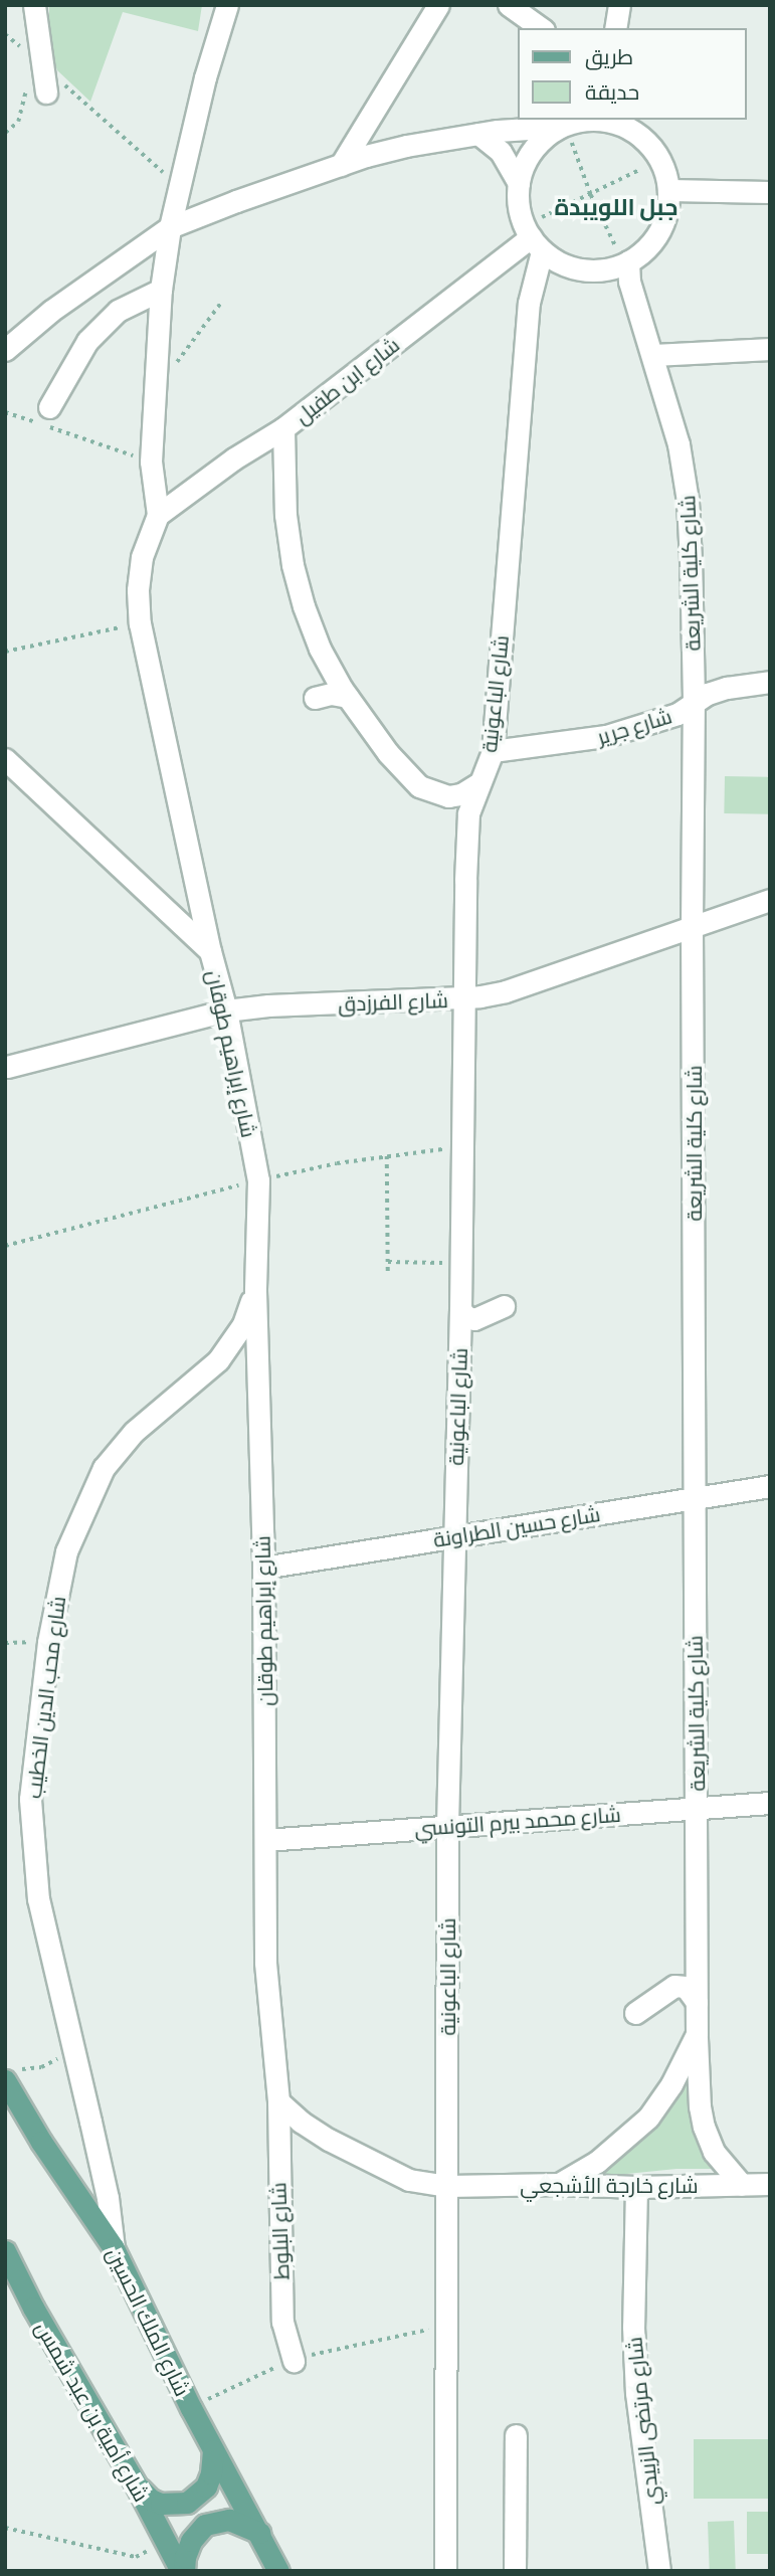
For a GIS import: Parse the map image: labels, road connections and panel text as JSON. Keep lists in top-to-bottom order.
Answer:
{
  "streets": {
    "main road": ["شارع الملك الحسين", "شارع أمية بن عبد شمس"],
    "street": [
      "شارع ابن طفيل",
      "شارع كلية الشريعة",
      "شارع الباعونية",
      "شارع جرير",
      "شارع الفرزدق",
      "شارع إبراهيم طوقان",
      "شارع حسين الطراونة",
      "شارع محب الدين الخطيب",
      "شارع محمد بيرم التونسي",
      "شارع خارجة الأشجعي",
      "شارع البلوط",
      "شارع مرتضى الزبيدي"
    ]
  },
  "crossings": [
    ["شارع ابن طفيل", "شارع الباعونية"],
    ["شارع ابن طفيل", "شارع إبراهيم طوقان"],
    ["شارع كلية الشريعة", "شارع جرير"],
    ["شارع كلية الشريعة", "شارع الفرزدق"],
    ["شارع كلية الشريعة", "شارع حسين الطراونة"],
    ["شارع كلية الشريعة", "شارع محمد بيرم التونسي"],
    ["شارع كلية الشريعة", "شارع خارجة الأشجعي"],
    ["شارع الباعونية", "شارع جرير"],
    ["شارع الباعونية", "شارع الفرزدق"],
    ["شارع الباعونية", "شارع حسين الطراونة"],
    ["شارع الباعونية", "شارع محمد بيرم التونسي"],
    ["شارع الباعونية", "شارع خارجة الأشجعي"],
    ["شارع الفرزدق", "شارع إبراهيم طوقان"],
    ["شارع إبراهيم طوقان", "شارع حسين الطراونة"],
    ["شارع إبراهيم طوقان", "شارع محب الدين الخطيب"],
    ["شارع إبراهيم طوقان", "شارع محمد بيرم التونسي"],
    ["شارع إبراهيم طوقان", "شارع البلوط"],
    ["شارع محب الدين الخطيب", "شارع الملك الحسين"],
    ["شارع خارجة الأشجعي", "شارع مرتضى الزبيدي"]
  ],
  "districts": ["جبل اللويبدة"],
  "legend": ["طريق", "حديقة"]
}
